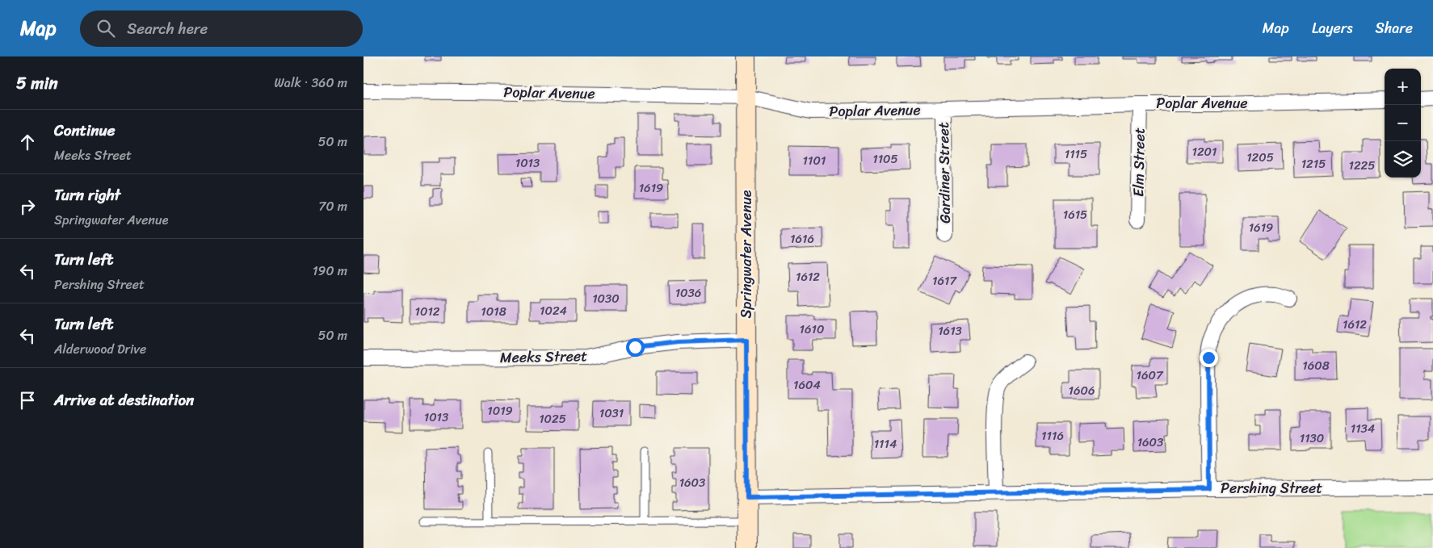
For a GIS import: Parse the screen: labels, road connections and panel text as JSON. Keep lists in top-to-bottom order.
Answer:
{
  "streets": {
    "street": [
      "Poplar Avenue",
      "Elm Street",
      "Gardiner Street",
      "Springwater Avenue",
      "Meeks Street",
      "Pershing Street"
    ]
  },
  "crossings": [
    ["Poplar Avenue", "Elm Street"],
    ["Poplar Avenue", "Gardiner Street"],
    ["Poplar Avenue", "Springwater Avenue"],
    ["Springwater Avenue", "Meeks Street"],
    ["Springwater Avenue", "Pershing Street"]
  ],
  "house_numbers": [
    "1201",
    "1115",
    "1205",
    "1105",
    "1101",
    "1013",
    "1215",
    "1225",
    "1619",
    "1615",
    "1619",
    "1616",
    "1612",
    "1617",
    "1036",
    "1030",
    "1024",
    "1012",
    "1018",
    "1612",
    "1610",
    "1613",
    "1608",
    "1607",
    "1604",
    "1606",
    "1019",
    "1031",
    "1013",
    "1025",
    "1134",
    "1116",
    "1130",
    "1603",
    "1114",
    "1603"
  ],
  "page": {
    "header": "Map",
    "search": "Search here",
    "nav": ["Map", "Layers", "Share"],
    "heading": ["5 min", "Walk · 360 m"],
    "map_buttons": ["+", "−"],
    "list": [
      ["Continue", "Meeks Street", "50 m"],
      ["Turn right", "Springwater Avenue", "70 m"],
      ["Turn left", "Pershing Street", "190 m"],
      ["Turn left", "Alderwood Drive", "50 m"],
      "Arrive at destination"
    ]
  }
}
